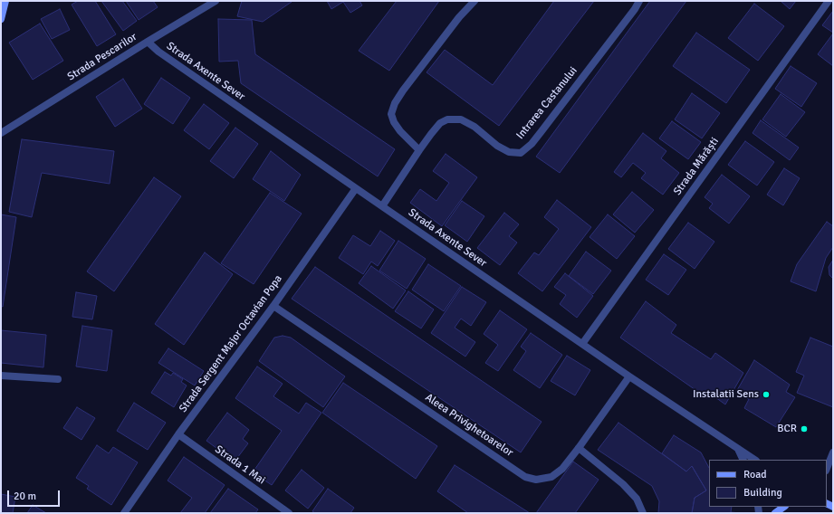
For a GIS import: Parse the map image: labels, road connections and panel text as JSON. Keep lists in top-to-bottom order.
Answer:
{
  "streets": {
    "street": [
      "Strada Pescarilor",
      "Strada Axente Sever",
      "Intrarea Castanului",
      "Strada Mărăști",
      "Strada Sergent Major Octavian Popa",
      "Aleea Privighetoarelor",
      "Strada 1 Mai"
    ]
  },
  "crossings": [
    ["Strada Pescarilor", "Strada Axente Sever"],
    ["Strada Axente Sever", "Intrarea Castanului"],
    ["Strada Axente Sever", "Strada Mărăști"],
    ["Strada Axente Sever", "Strada Sergent Major Octavian Popa"],
    ["Strada Axente Sever", "Aleea Privighetoarelor"],
    ["Strada Sergent Major Octavian Popa", "Aleea Privighetoarelor"],
    ["Strada Sergent Major Octavian Popa", "Strada 1 Mai"]
  ],
  "places": ["Instalatii Sens", "BCR"],
  "legend": ["Road", "Building"],
  "scale_bar": "20 m"
}
